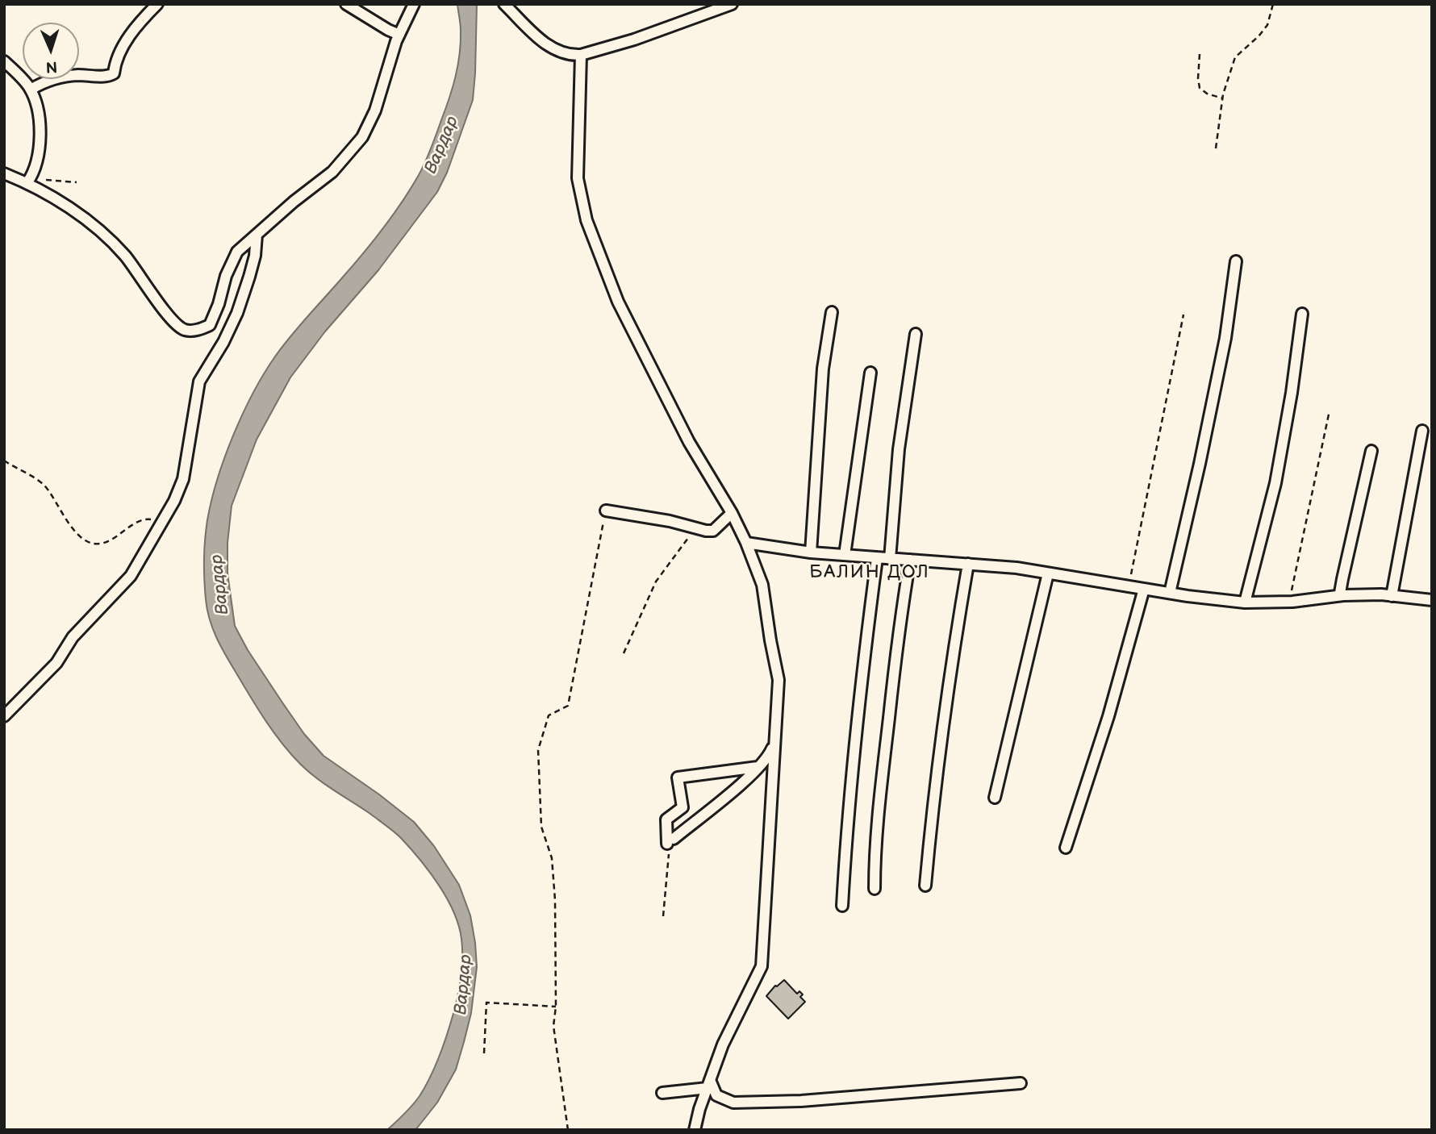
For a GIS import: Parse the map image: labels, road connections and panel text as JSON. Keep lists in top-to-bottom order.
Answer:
{
  "districts": ["БАЛИН ДОЛ"],
  "water": ["Вардар"],
  "north": "bottom"
}
